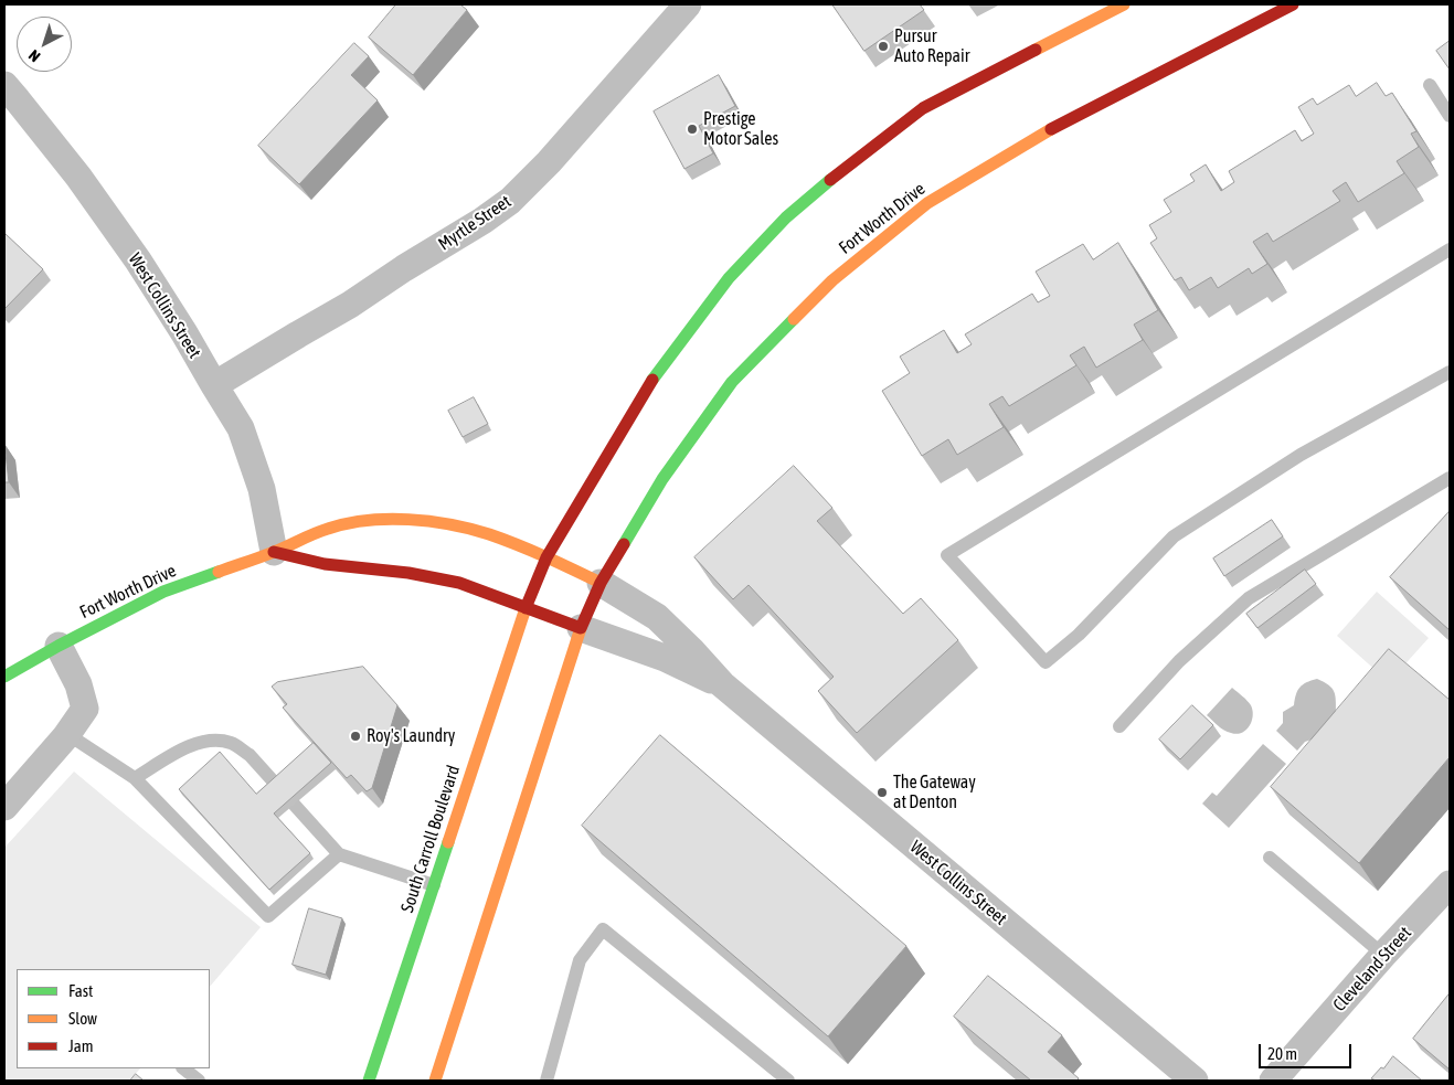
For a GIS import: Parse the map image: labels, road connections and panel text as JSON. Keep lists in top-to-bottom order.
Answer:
{
  "streets": {
    "main road": ["Fort Worth Drive", "South Carroll Boulevard"],
    "street": ["Myrtle Street", "West Collins Street", "Cleveland Street"]
  },
  "crossings": [
    ["Fort Worth Drive", "West Collins Street"],
    ["Myrtle Street", "West Collins Street"]
  ],
  "places": [
    "Pursur Auto Repair",
    "Prestige Motor Sales",
    "Roy's Laundry",
    "The Gateway at Denton"
  ],
  "legend": ["Fast", "Slow", "Jam"],
  "scale_bar": "20 m",
  "north": "bottom left"
}
